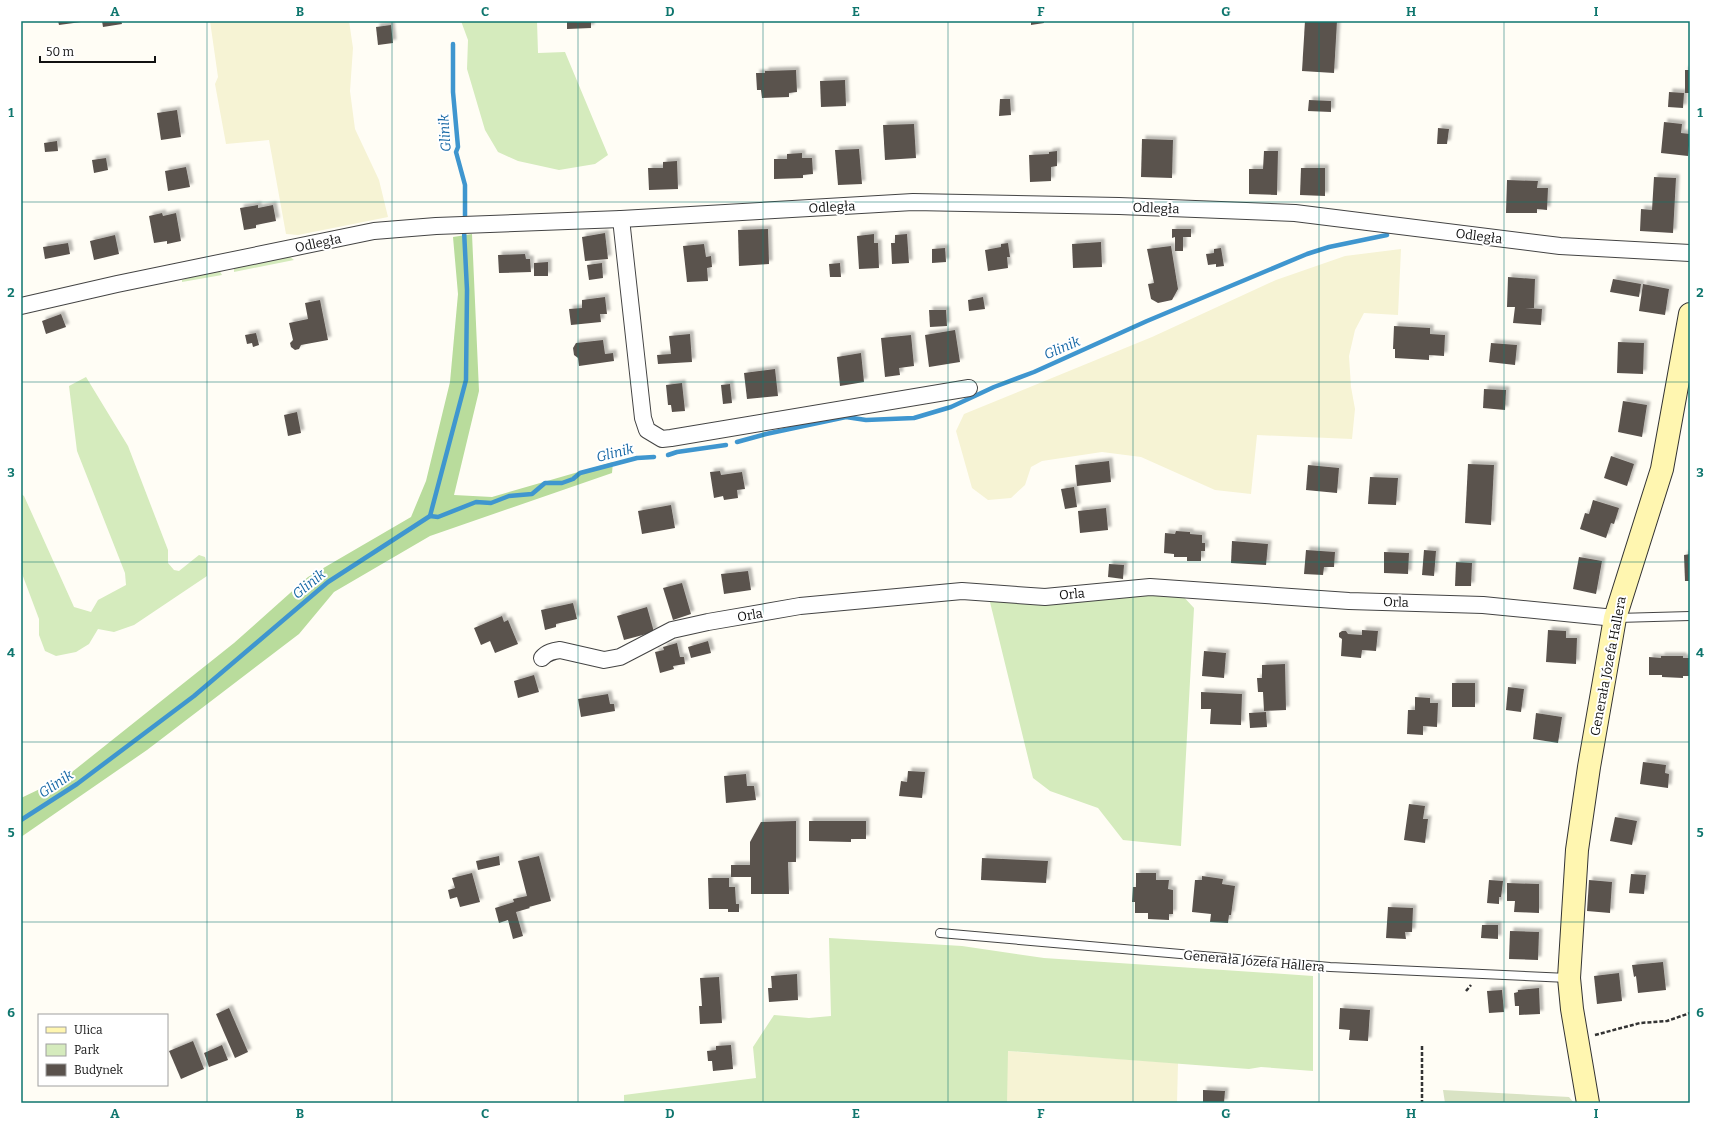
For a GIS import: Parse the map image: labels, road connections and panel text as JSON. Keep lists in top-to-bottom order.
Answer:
{
  "streets": {
    "street": ["Odległa", "Orla", "Generała Józefa Hallera"]
  },
  "crossings": [
    ["Orla", "Generała Józefa Hallera"]
  ],
  "water": ["Glinik"],
  "legend": ["Ulica", "Park", "Budynek"],
  "scale_bar": "50 m",
  "grid": {
    "columns": [
      "A",
      "B",
      "C",
      "D",
      "E",
      "F",
      "G",
      "H",
      "I"
    ],
    "rows": [
      "1",
      "2",
      "3",
      "4",
      "5",
      "6"
    ]
  }
}
